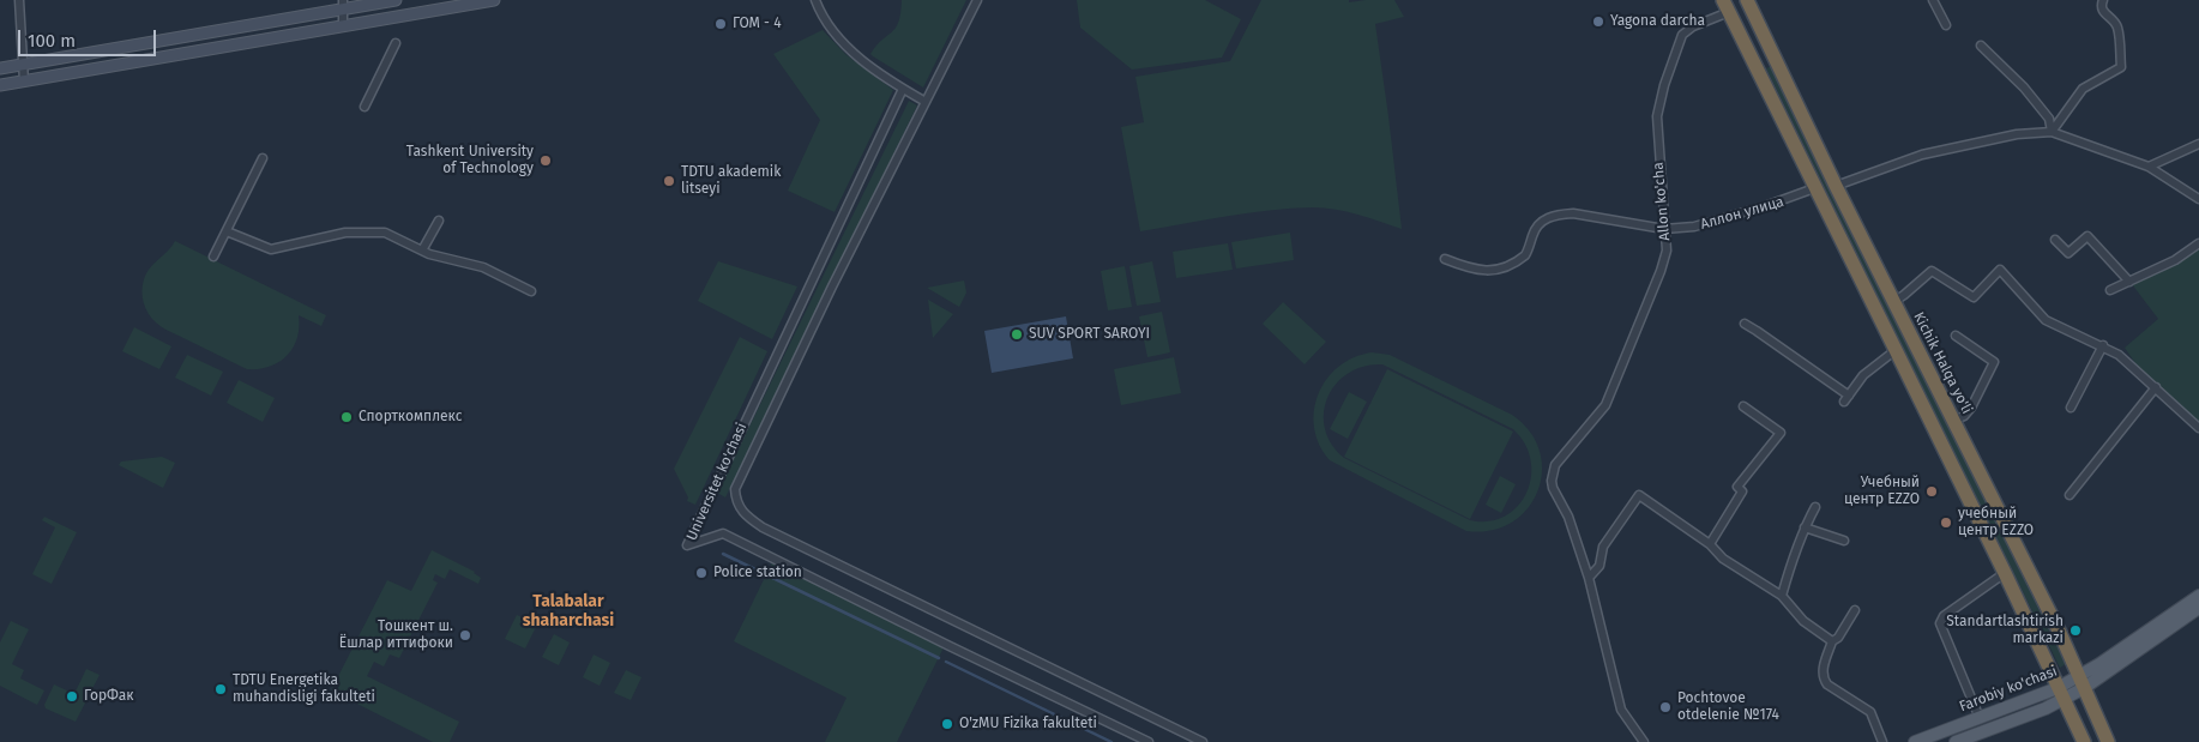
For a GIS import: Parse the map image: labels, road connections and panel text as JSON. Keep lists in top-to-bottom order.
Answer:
{
  "streets": {
    "highway": ["Kichik Halqa yo'li"],
    "main road": ["Farobiy ko'chasi"],
    "street": ["Allon ko'cha", "Аллон улица", "Universitet ko'chasi"]
  },
  "crossings": [
    ["Allon ko'cha", "Аллон улица"],
    ["Kichik Halqa yo'li", "Farobiy ko'chasi"]
  ],
  "districts": ["Talabalar shaharchasi"],
  "places": [
    "Yagona darcha",
    "ГОМ - 4",
    "Tashkent University of Technology",
    "TDTU akademik litseyi",
    "SUV SPORT SAROYI",
    "Спорткомплекс",
    "Учебный центр EZZO",
    "учебный центр ЕZZO",
    "Police station",
    "Standartlashtirish markazi",
    "Тошкент ш. Ёшлар иттифоки",
    "TDTU Energetika muhandisligi fakulteti",
    "ГорФак",
    "Pochtovoe otdelenie №174",
    "O'zMU Fizika fakulteti"
  ],
  "scale_bar": "100 m"
}
